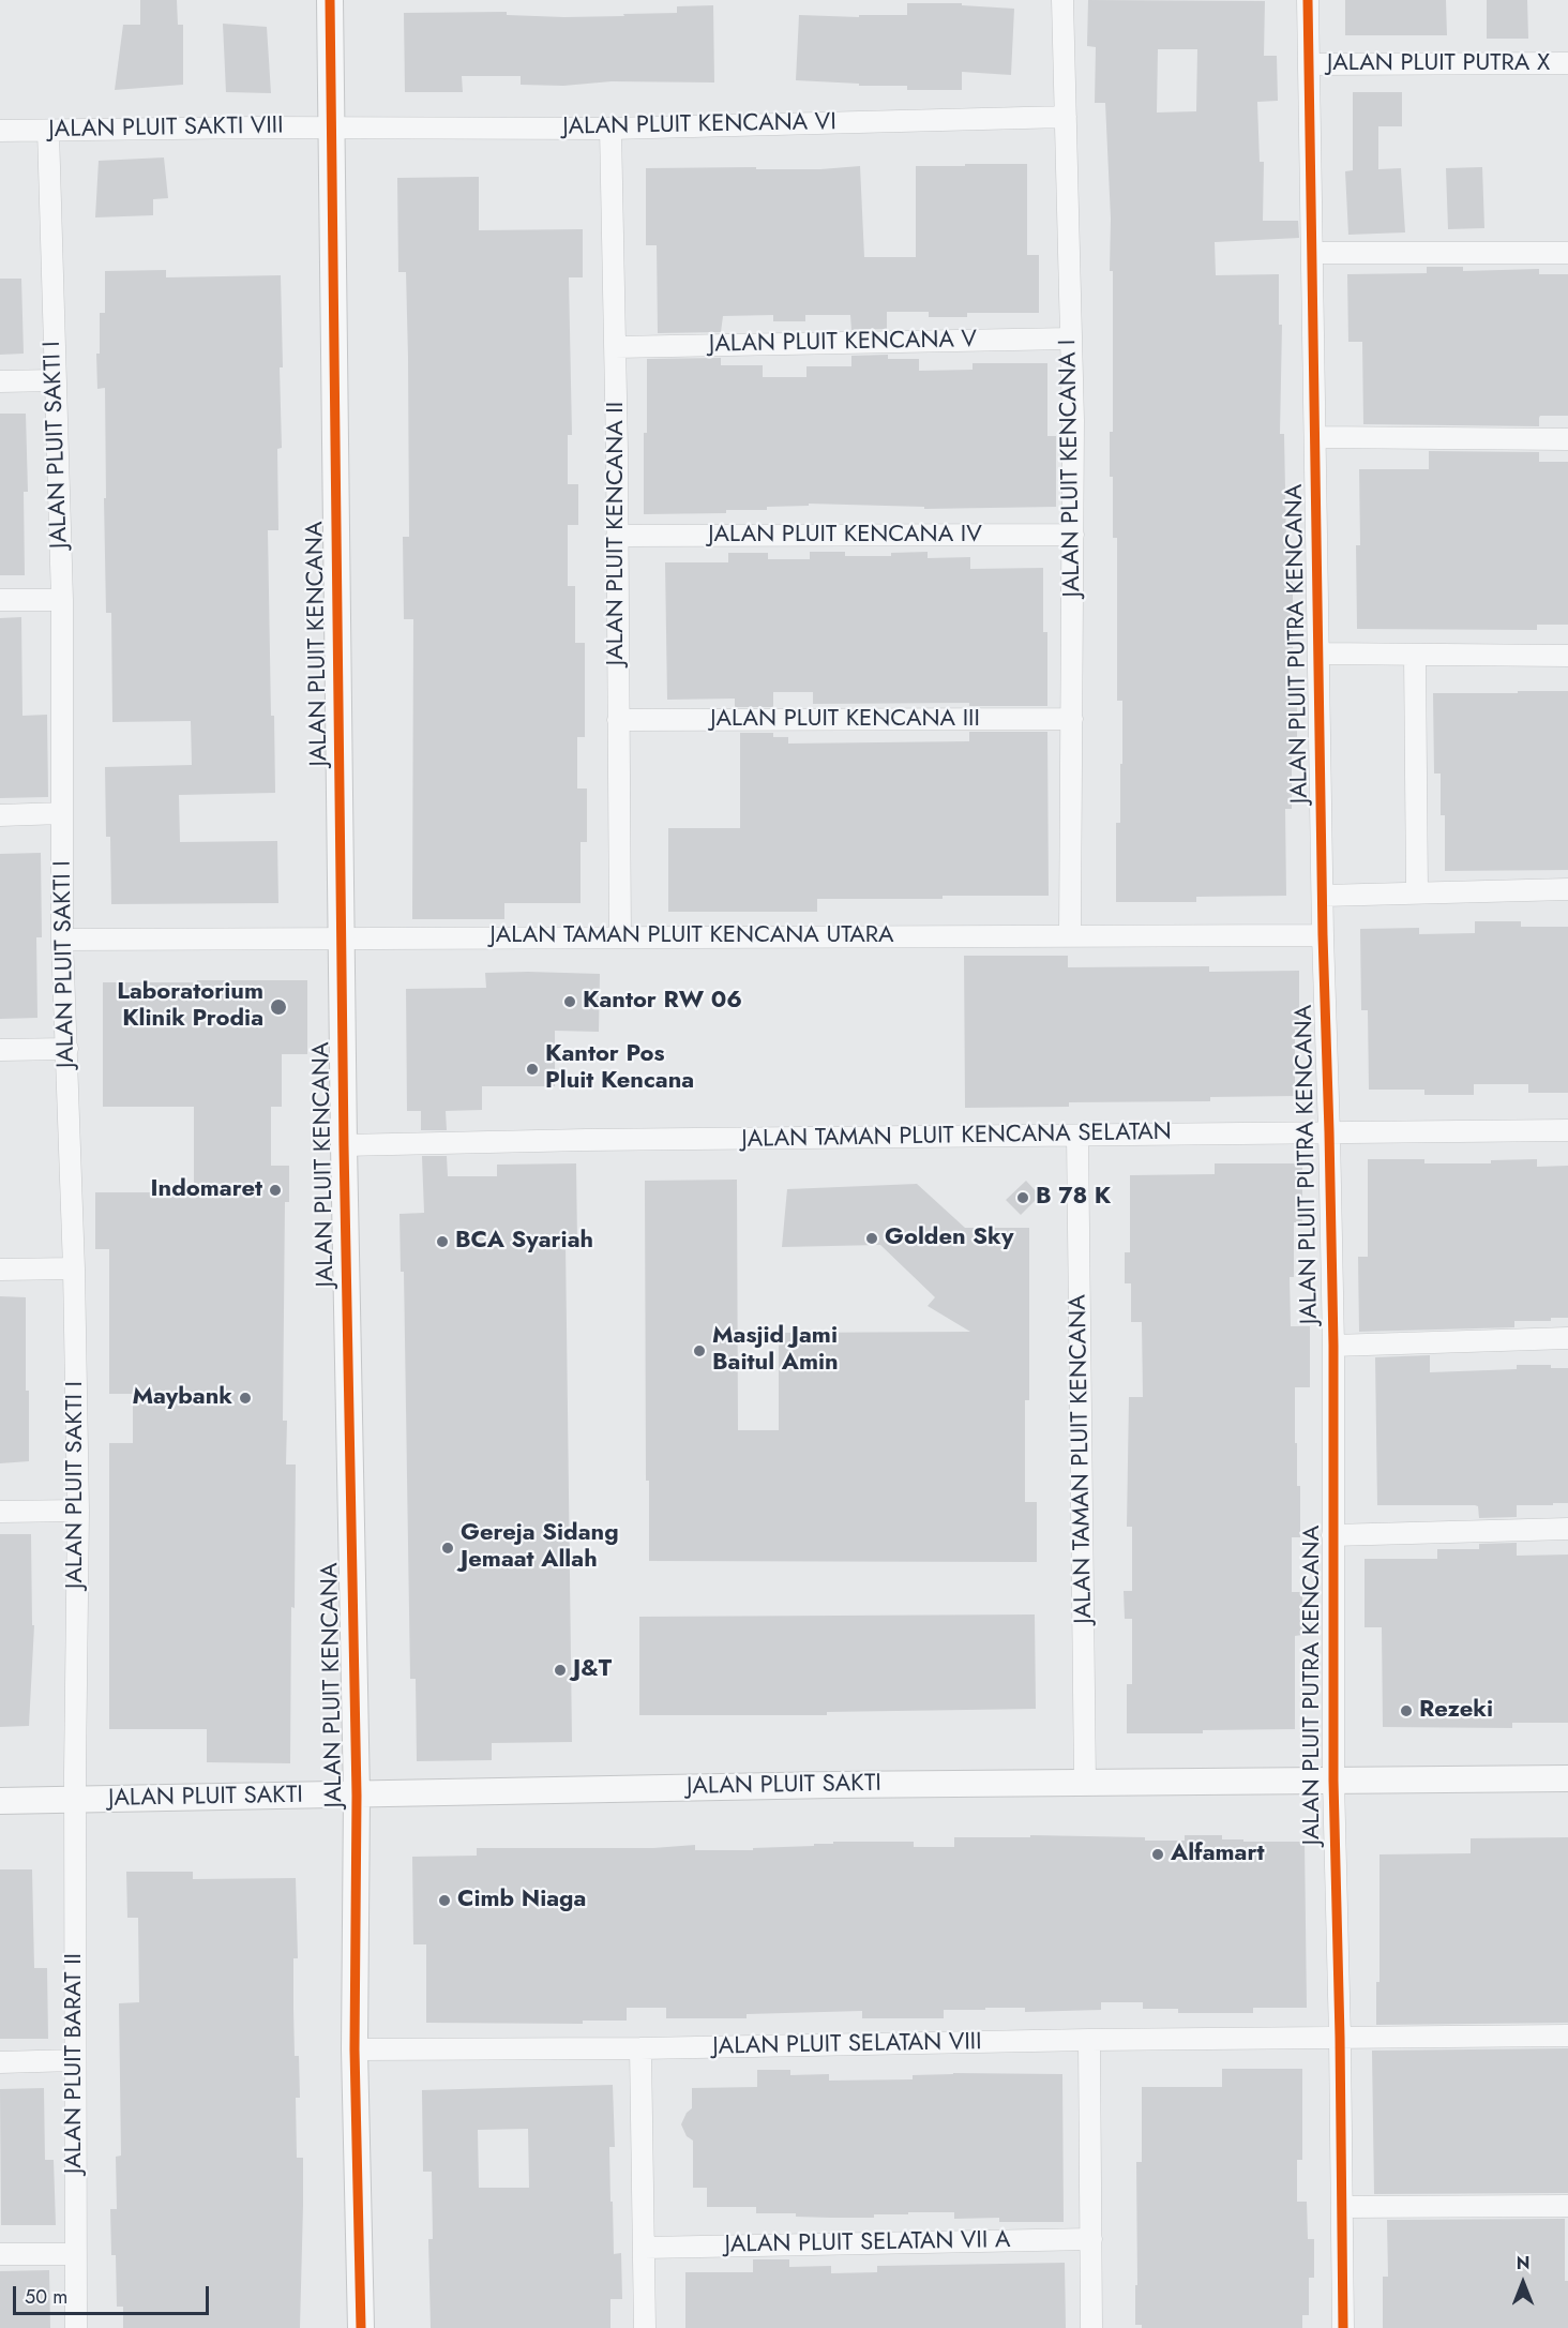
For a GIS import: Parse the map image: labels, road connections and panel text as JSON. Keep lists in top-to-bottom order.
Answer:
{
  "streets": {
    "street": [
      "JALAN PLUIT PUTRA X",
      "JALAN PLUIT KENCANA VI",
      "JALAN PLUIT SAKTI VIII",
      "JALAN PLUIT KENCANA V",
      "JALAN PLUIT SAKTI I",
      "JALAN PLUIT KENCANA I",
      "JALAN PLUIT KENCANA II",
      "JALAN PLUIT KENCANA IV",
      "JALAN PLUIT KENCANA",
      "JALAN PLUIT PUTRA KENCANA",
      "JALAN PLUIT KENCANA III",
      "JALAN TAMAN PLUIT KENCANA UTARA",
      "JALAN TAMAN PLUIT KENCANA SELATAN",
      "JALAN TAMAN PLUIT KENCANA",
      "JALAN PLUIT SAKTI",
      "JALAN PLUIT SELATAN VIII",
      "JALAN PLUIT BARAT II",
      "JALAN PLUIT SELATAN VII A"
    ]
  },
  "crossings": [
    ["JALAN PLUIT PUTRA X", "JALAN PLUIT PUTRA KENCANA"],
    ["JALAN PLUIT KENCANA VI", "JALAN PLUIT SAKTI VIII"],
    ["JALAN PLUIT KENCANA VI", "JALAN PLUIT KENCANA I"],
    ["JALAN PLUIT KENCANA VI", "JALAN PLUIT KENCANA II"],
    ["JALAN PLUIT KENCANA VI", "JALAN PLUIT KENCANA"],
    ["JALAN PLUIT SAKTI VIII", "JALAN PLUIT SAKTI I"],
    ["JALAN PLUIT SAKTI VIII", "JALAN PLUIT KENCANA"],
    ["JALAN PLUIT KENCANA V", "JALAN PLUIT KENCANA I"],
    ["JALAN PLUIT KENCANA V", "JALAN PLUIT KENCANA II"],
    ["JALAN PLUIT SAKTI I", "JALAN TAMAN PLUIT KENCANA UTARA"],
    ["JALAN PLUIT SAKTI I", "JALAN PLUIT SAKTI"],
    ["JALAN PLUIT SAKTI I", "JALAN PLUIT BARAT II"],
    ["JALAN PLUIT KENCANA I", "JALAN PLUIT KENCANA IV"],
    ["JALAN PLUIT KENCANA I", "JALAN PLUIT KENCANA III"],
    ["JALAN PLUIT KENCANA I", "JALAN TAMAN PLUIT KENCANA UTARA"],
    ["JALAN PLUIT KENCANA II", "JALAN PLUIT KENCANA IV"],
    ["JALAN PLUIT KENCANA II", "JALAN PLUIT KENCANA III"],
    ["JALAN PLUIT KENCANA II", "JALAN TAMAN PLUIT KENCANA UTARA"],
    ["JALAN PLUIT KENCANA", "JALAN TAMAN PLUIT KENCANA UTARA"],
    ["JALAN PLUIT KENCANA", "JALAN TAMAN PLUIT KENCANA SELATAN"],
    ["JALAN PLUIT KENCANA", "JALAN PLUIT SAKTI"],
    ["JALAN PLUIT KENCANA", "JALAN PLUIT SELATAN VIII"],
    ["JALAN PLUIT PUTRA KENCANA", "JALAN TAMAN PLUIT KENCANA UTARA"],
    ["JALAN PLUIT PUTRA KENCANA", "JALAN TAMAN PLUIT KENCANA SELATAN"],
    ["JALAN PLUIT PUTRA KENCANA", "JALAN PLUIT SAKTI"],
    ["JALAN PLUIT PUTRA KENCANA", "JALAN PLUIT SELATAN VIII"],
    ["JALAN TAMAN PLUIT KENCANA SELATAN", "JALAN TAMAN PLUIT KENCANA"],
    ["JALAN TAMAN PLUIT KENCANA", "JALAN PLUIT SAKTI"],
    ["JALAN PLUIT SAKTI", "JALAN PLUIT BARAT II"]
  ],
  "places": [
    "Kantor RW 06",
    "Laboratorium Klinik Prodia",
    "Kantor Pos Pluit Kencana",
    "Indomaret",
    "B 78 K",
    "Golden Sky",
    "BCA Syariah",
    "Masjid Jami Baitul Amin",
    "Maybank",
    "Gereja Sidang Jemaat Allah",
    "J&T",
    "Rezeki",
    "Alfamart",
    "Cimb Niaga"
  ],
  "scale_bar": "50 m",
  "north": "top"
}
